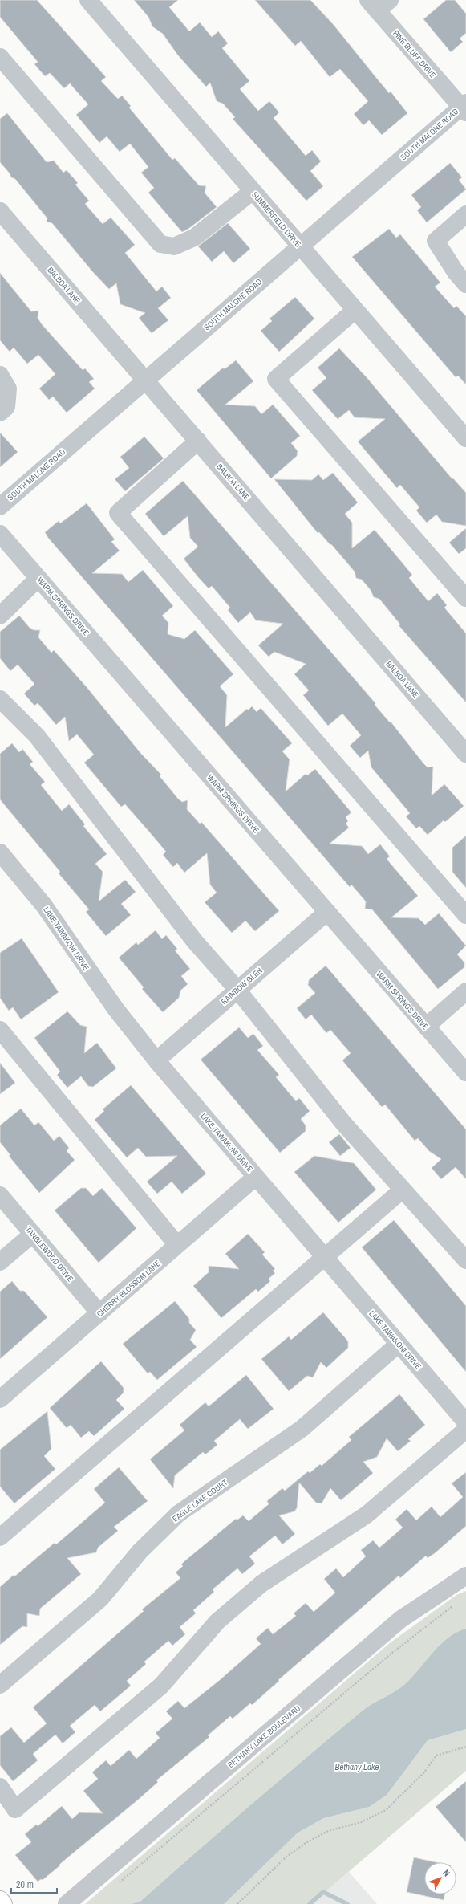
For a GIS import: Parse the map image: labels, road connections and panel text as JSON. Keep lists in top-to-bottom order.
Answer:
{
  "streets": {
    "street": [
      "PINE BLUFF DRIVE",
      "SOUTH MALONE ROAD",
      "SUMMERFIELD DRIVE",
      "BALBOA LANE",
      "WARM SPRINGS DRIVE",
      "LAKE TAWAKONI DRIVE",
      "RAINBOW GLEN",
      "TANGLEWOOD DRIVE",
      "CHERRY BLOSSOM LANE",
      "EAGLE LAKE COURT",
      "BETHANY LAKE BOULEVARD"
    ]
  },
  "crossings": [
    ["PINE BLUFF DRIVE", "SOUTH MALONE ROAD"],
    ["SOUTH MALONE ROAD", "SUMMERFIELD DRIVE"],
    ["SOUTH MALONE ROAD", "BALBOA LANE"],
    ["WARM SPRINGS DRIVE", "RAINBOW GLEN"],
    ["LAKE TAWAKONI DRIVE", "RAINBOW GLEN"],
    ["LAKE TAWAKONI DRIVE", "CHERRY BLOSSOM LANE"],
    ["LAKE TAWAKONI DRIVE", "EAGLE LAKE COURT"],
    ["TANGLEWOOD DRIVE", "CHERRY BLOSSOM LANE"]
  ],
  "water": ["Bethany Lake"],
  "scale_bar": "20 m",
  "north": "top right"
}
